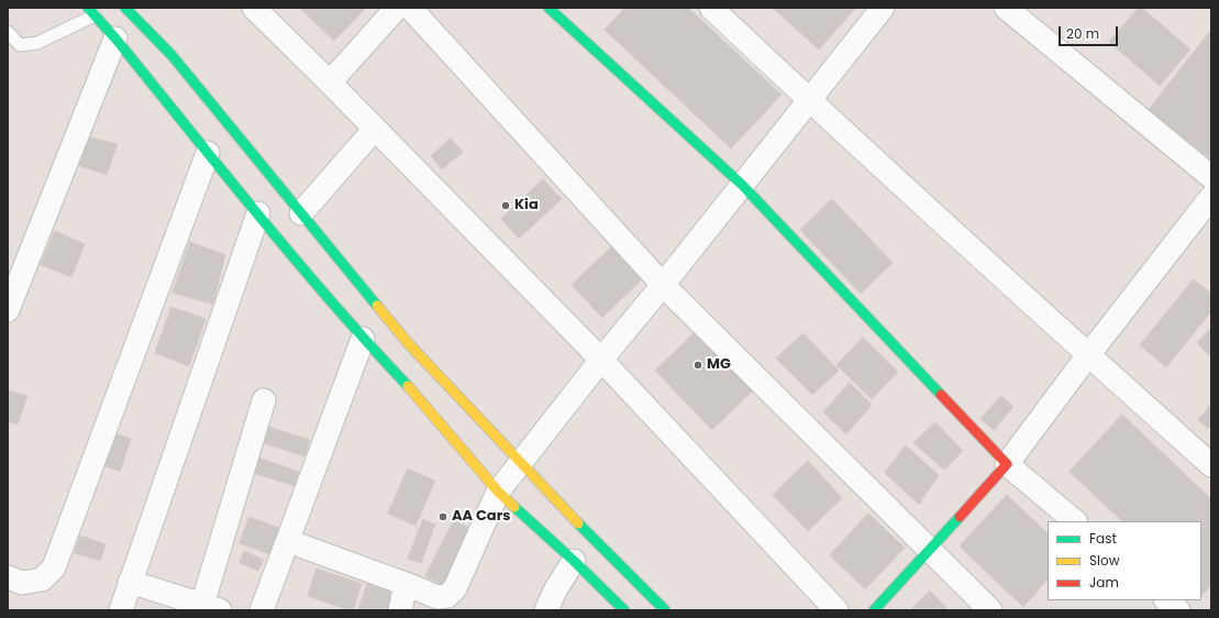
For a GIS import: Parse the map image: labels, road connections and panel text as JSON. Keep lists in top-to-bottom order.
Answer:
{
  "places": ["Kia", "MG", "AA Cars"],
  "legend": ["Fast", "Slow", "Jam"],
  "scale_bar": "20 m"
}
